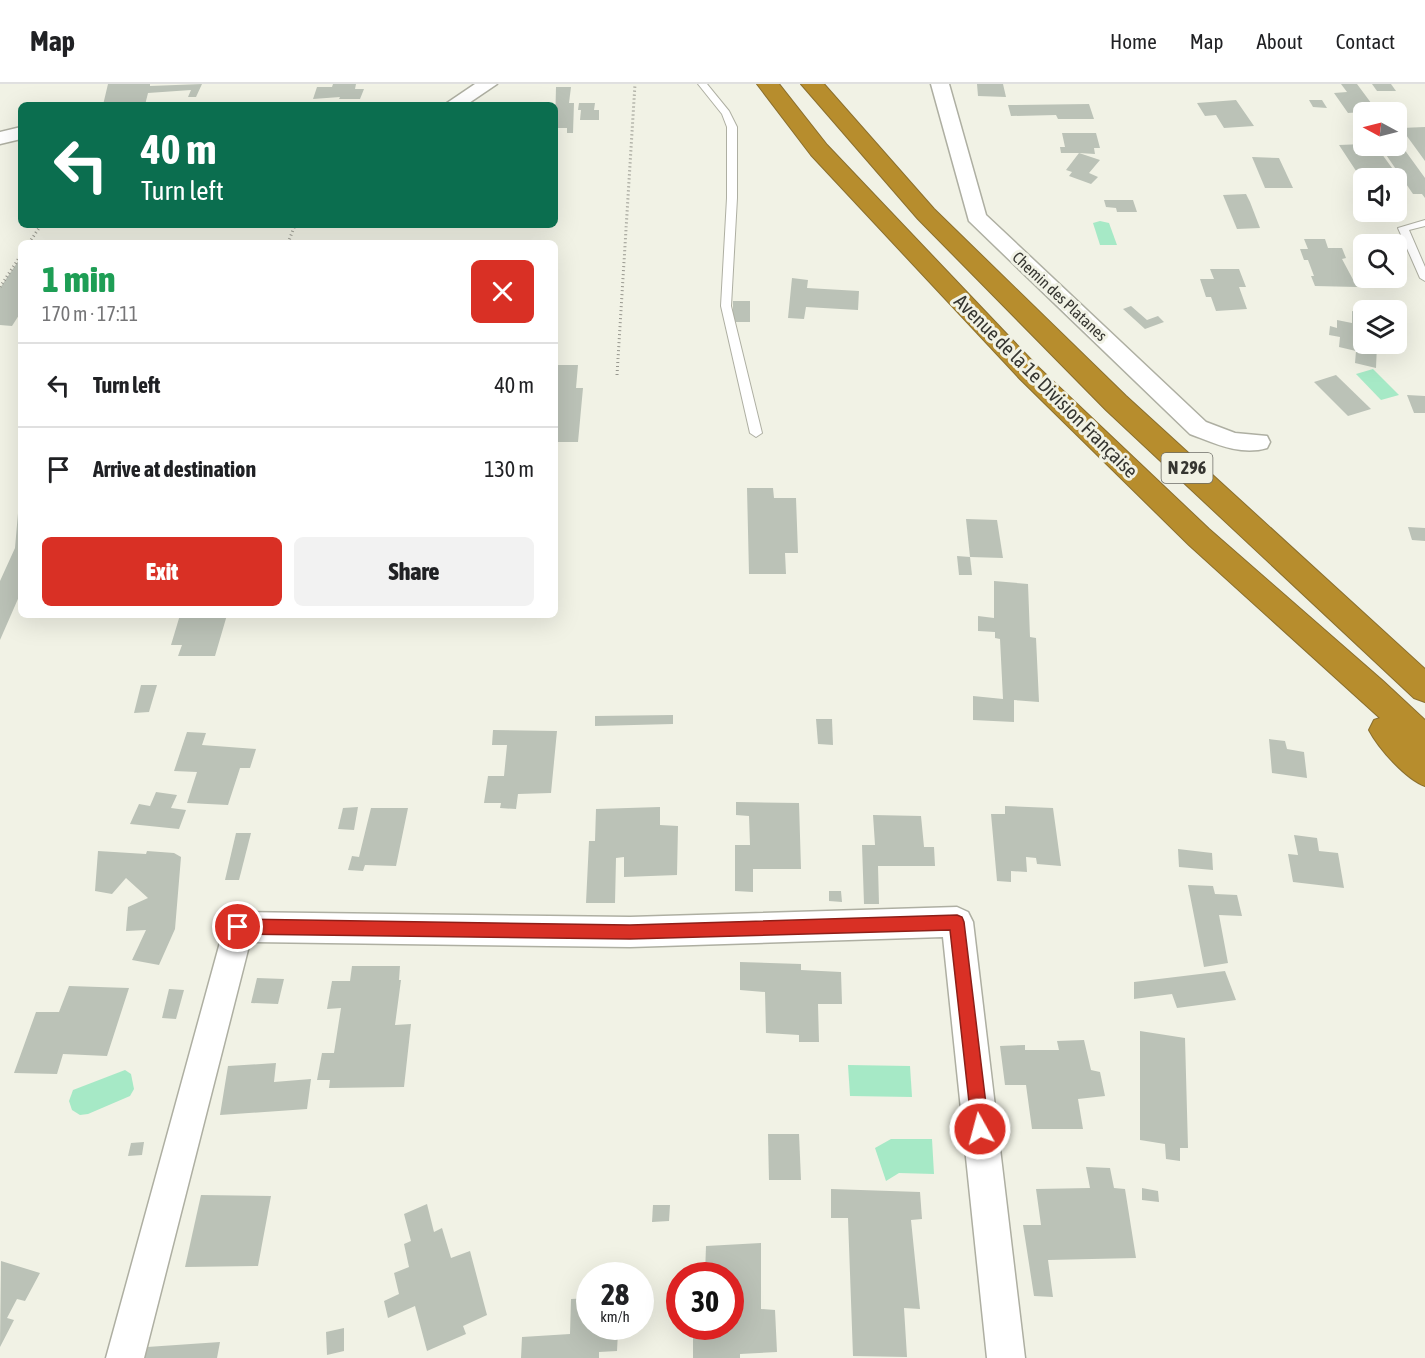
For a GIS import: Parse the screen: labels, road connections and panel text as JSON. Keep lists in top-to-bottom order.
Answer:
{
  "streets": {
    "highway": ["Avenue de la 1e Division Française", "N 296"],
    "street": ["Chemin des Platanes"]
  },
  "north": "left",
  "page": {
    "header": "Map",
    "nav": [
      "Home",
      "Map",
      "About",
      "Contact"
    ],
    "turn": ["40 m", "Turn left"],
    "heading": ["1 min", "170 m · 17:11"],
    "list": [
      {
        "name": "Turn left",
        "value": "40 m"
      },
      {
        "name": "Arrive at destination",
        "value": "130 m"
      }
    ],
    "buttons": ["Exit", "Share"],
    "speed": "28 km/h",
    "limit": "30"
  }
}
